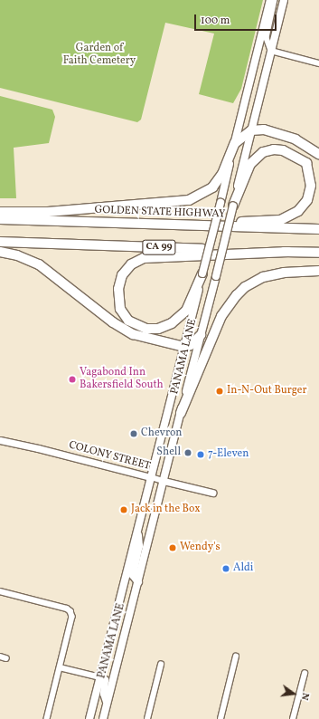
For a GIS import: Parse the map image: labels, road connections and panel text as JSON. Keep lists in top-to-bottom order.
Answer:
{
  "streets": {
    "highway": ["GOLDEN STATE HIGHWAY", "CA 99"],
    "main road": ["PANAMA LANE"],
    "street": ["COLONY STREET"]
  },
  "crossings": [
    ["PANAMA LANE", "COLONY STREET"]
  ],
  "parks": ["Garden of Faith Cemetery"],
  "places": [
    "Vagabond Inn Bakersfield South",
    "In-N-Out Burger",
    "Chevron",
    "Shell",
    "7-Eleven",
    "Jack in the Box",
    "Wendy's",
    "Aldi"
  ],
  "scale_bar": "100 m",
  "north": "right"
}
